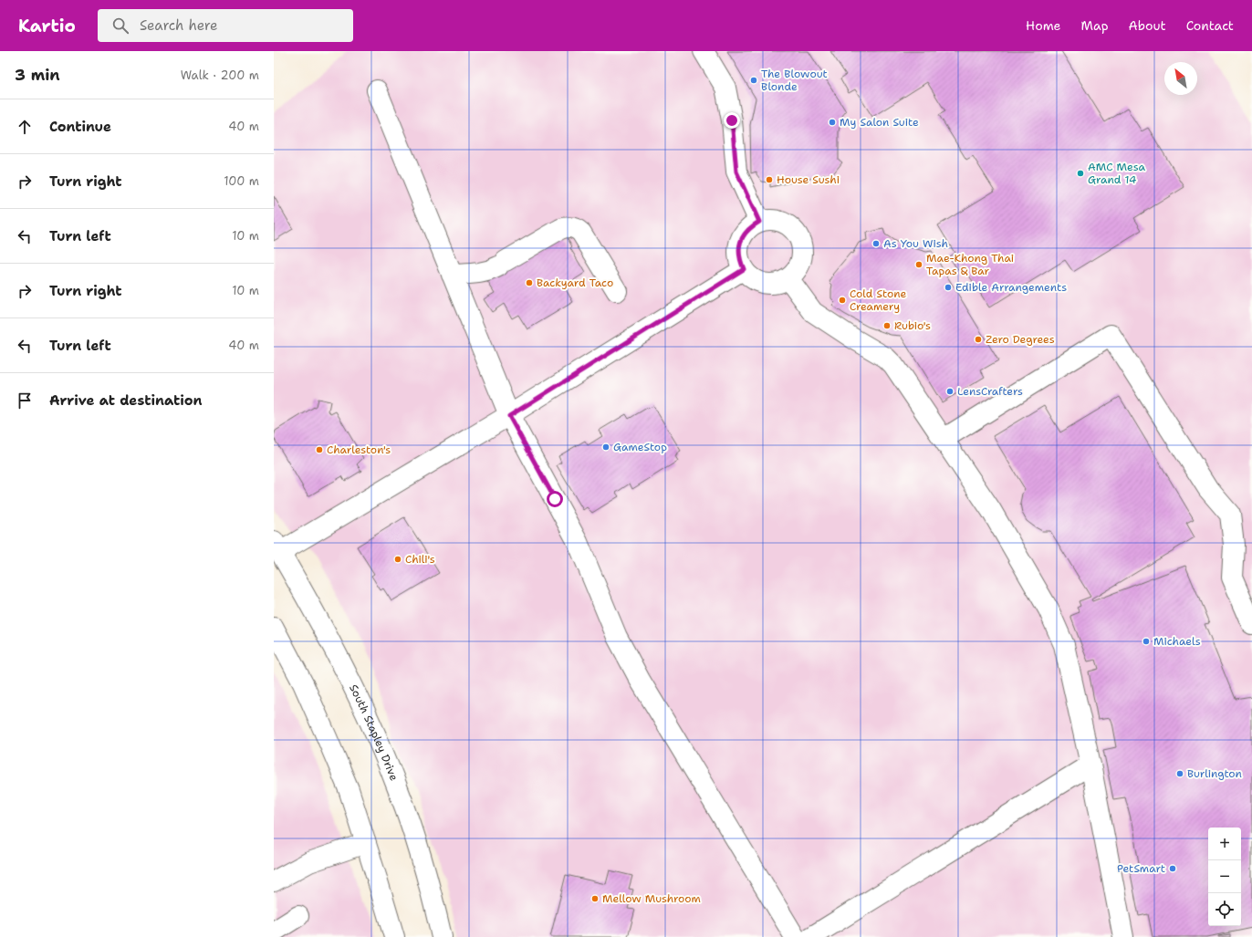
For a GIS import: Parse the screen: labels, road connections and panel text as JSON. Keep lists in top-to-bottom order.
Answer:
{
  "streets": {
    "main road": ["South Stapley Drive"]
  },
  "places": [
    "The Blowout Blonde",
    "My Salon Suite",
    "AMC Mesa Grand 14",
    "House Sushi",
    "As You Wish",
    "Mae-Khong Thai Tapas & Bar",
    "Backyard Taco",
    "Edible Arrangements",
    "Cold Stone Creamery",
    "Rubio's",
    "Zero Degrees",
    "LensCrafters",
    "GameStop",
    "Charleston's",
    "Chili's",
    "Michaels",
    "Burlington",
    "PetSmart",
    "Mellow Mushroom"
  ],
  "north": "top left",
  "page": {
    "header": "Kartio",
    "search": "Search here",
    "nav": [
      "Home",
      "Map",
      "About",
      "Contact"
    ],
    "heading": ["3 min", "Walk · 200 m"],
    "list": [
      ["Continue", "40 m"],
      ["Turn right", "100 m"],
      ["Turn left", "10 m"],
      ["Turn right", "10 m"],
      ["Turn left", "40 m"],
      "Arrive at destination"
    ],
    "map_buttons": ["+", "−"]
  }
}
